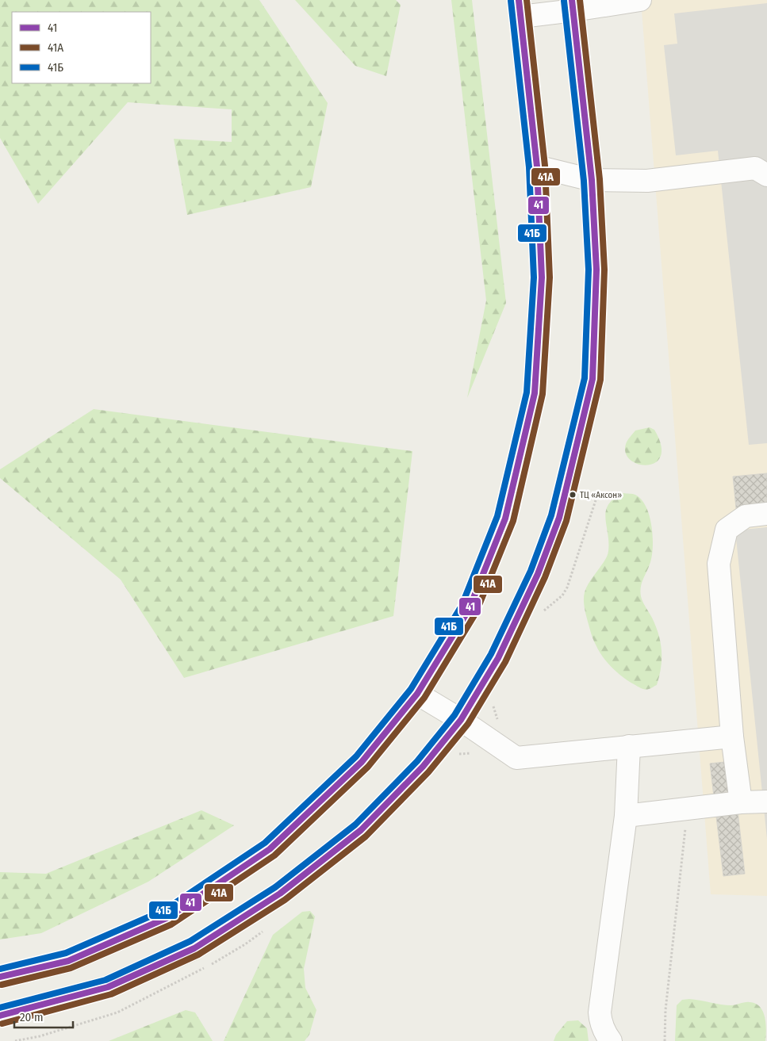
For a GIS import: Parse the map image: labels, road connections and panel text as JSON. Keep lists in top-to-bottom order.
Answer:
{
  "places": ["ТЦ «Аксон»"],
  "lines": ["transit line 41", "transit line 41А", "transit line 41Б"],
  "legend": ["41", "41А", "41Б"],
  "scale_bar": "20 m"
}
